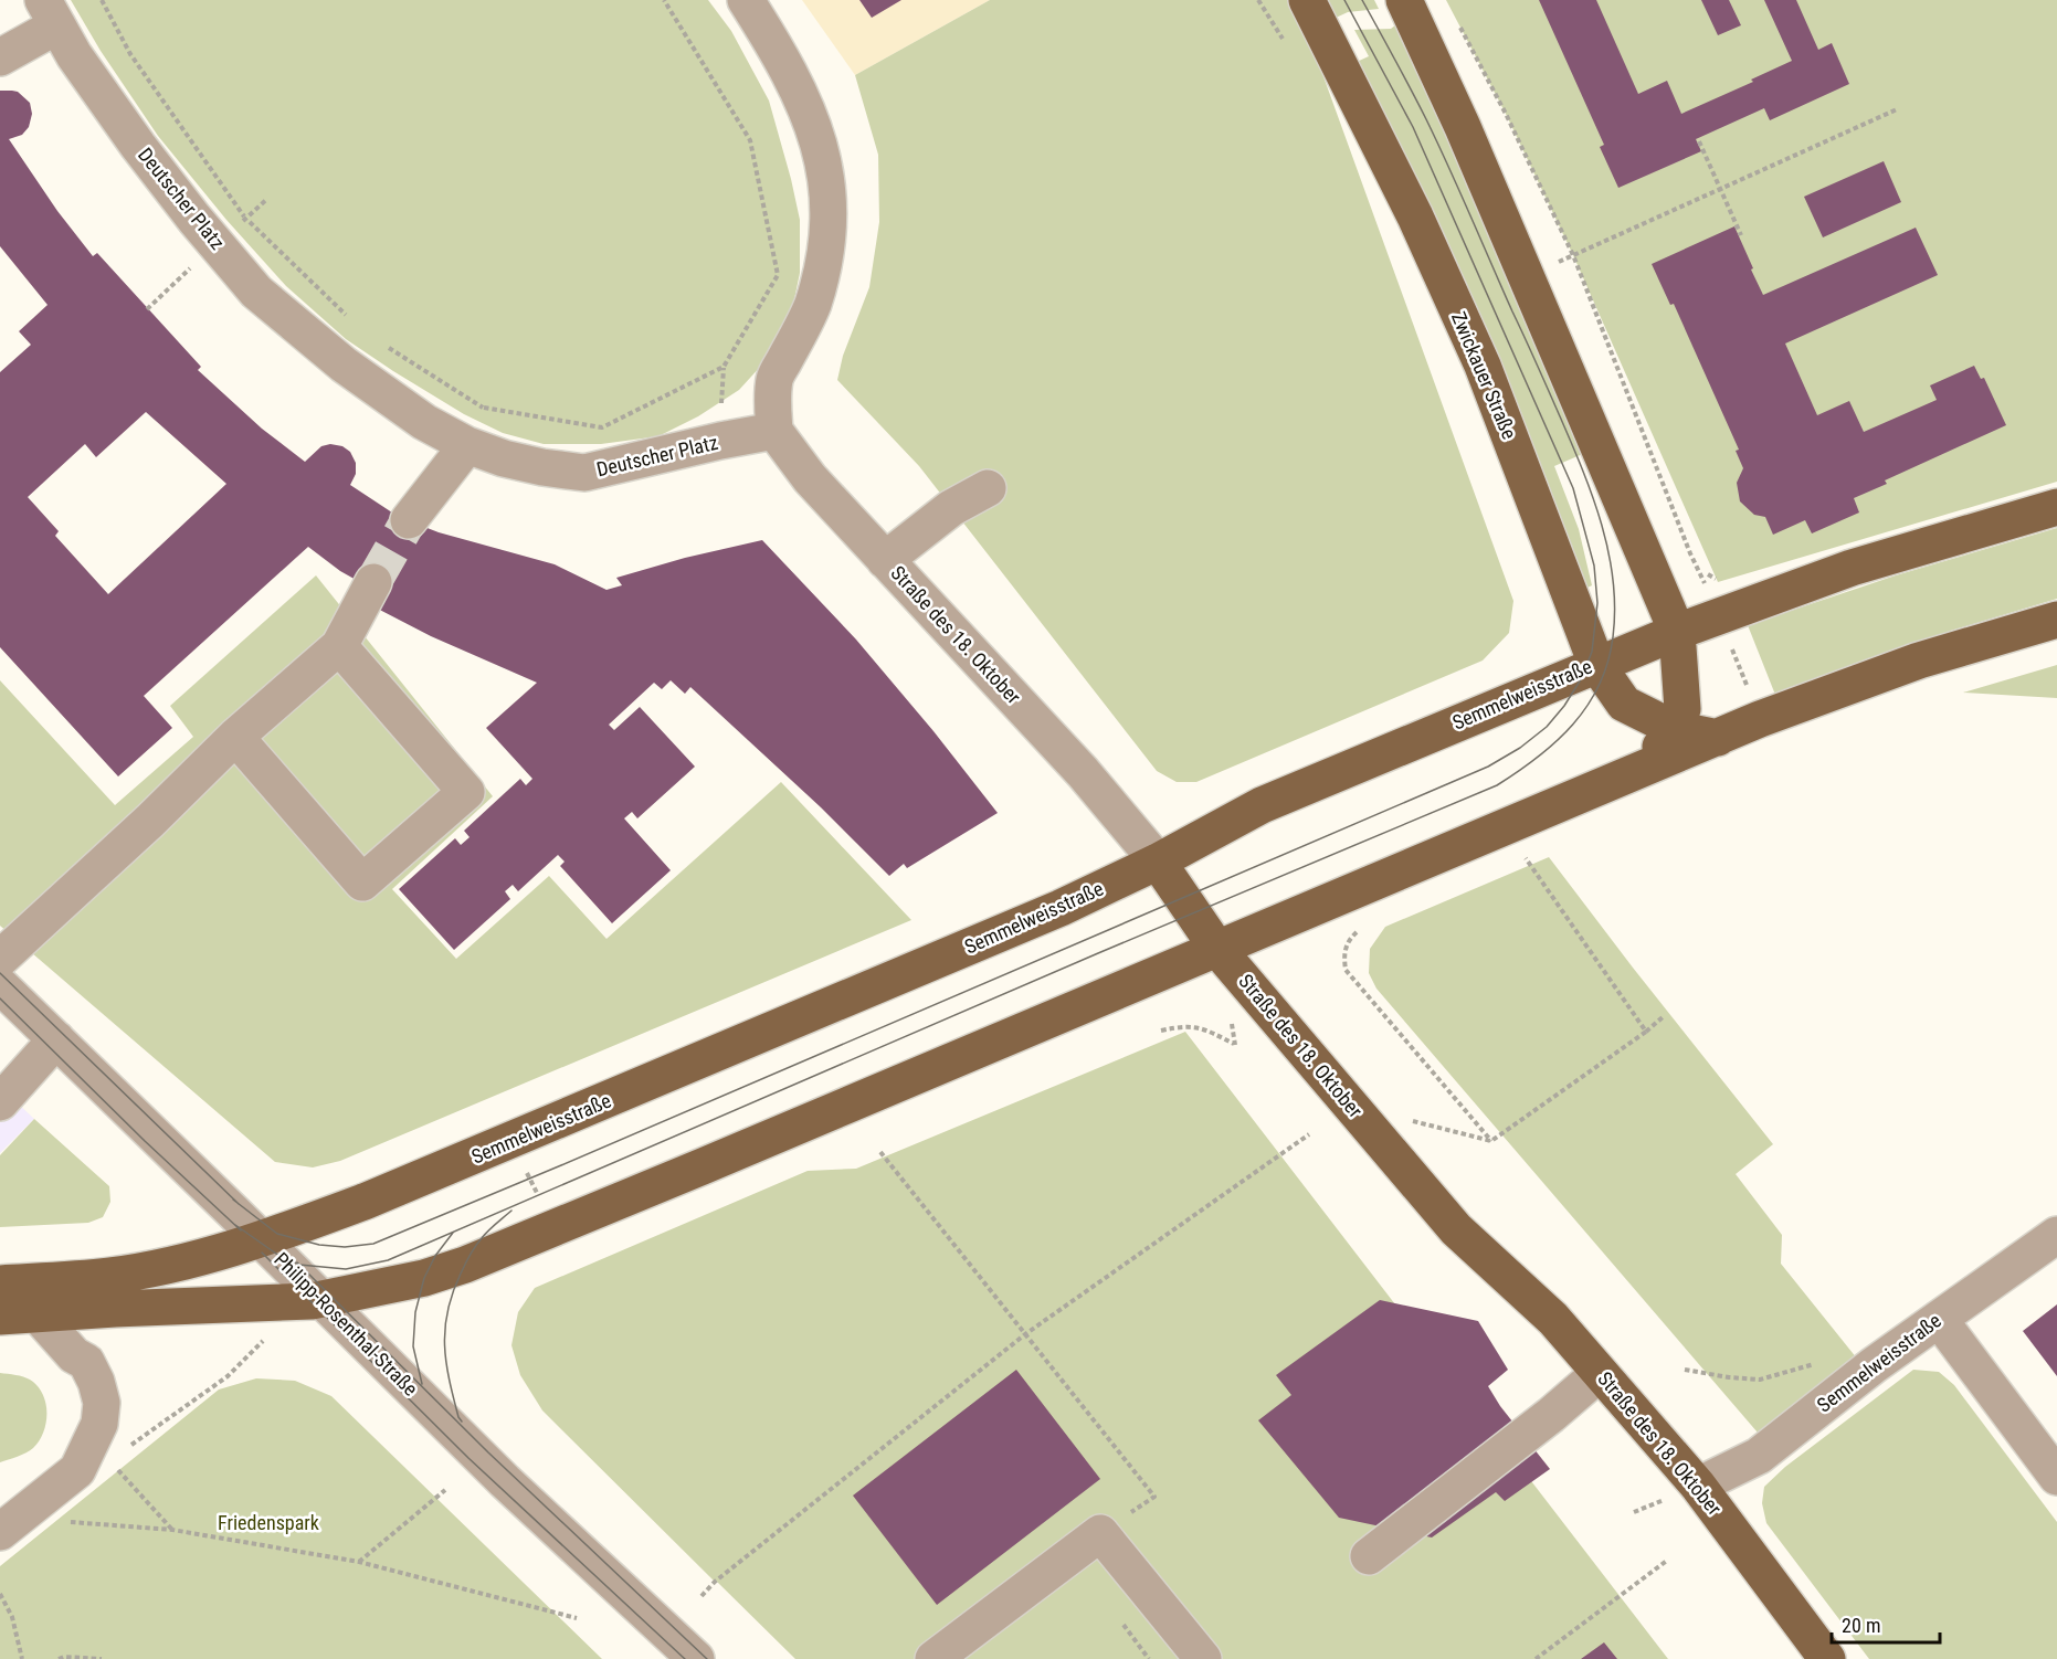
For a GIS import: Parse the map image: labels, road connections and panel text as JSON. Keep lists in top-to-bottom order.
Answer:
{
  "streets": {
    "main road": ["Zwickauer Straße", "Straße des 18. Oktober", "Semmelweisstraße"],
    "street": ["Deutscher Platz", "Philipp-Rosenthal-Straße"]
  },
  "crossings": [
    ["Deutscher Platz", "Straße des 18. Oktober"],
    ["Zwickauer Straße", "Semmelweisstraße"],
    ["Straße des 18. Oktober", "Semmelweisstraße"],
    ["Semmelweisstraße", "Philipp-Rosenthal-Straße"]
  ],
  "parks": ["Friedenspark"],
  "scale_bar": "20 m"
}
